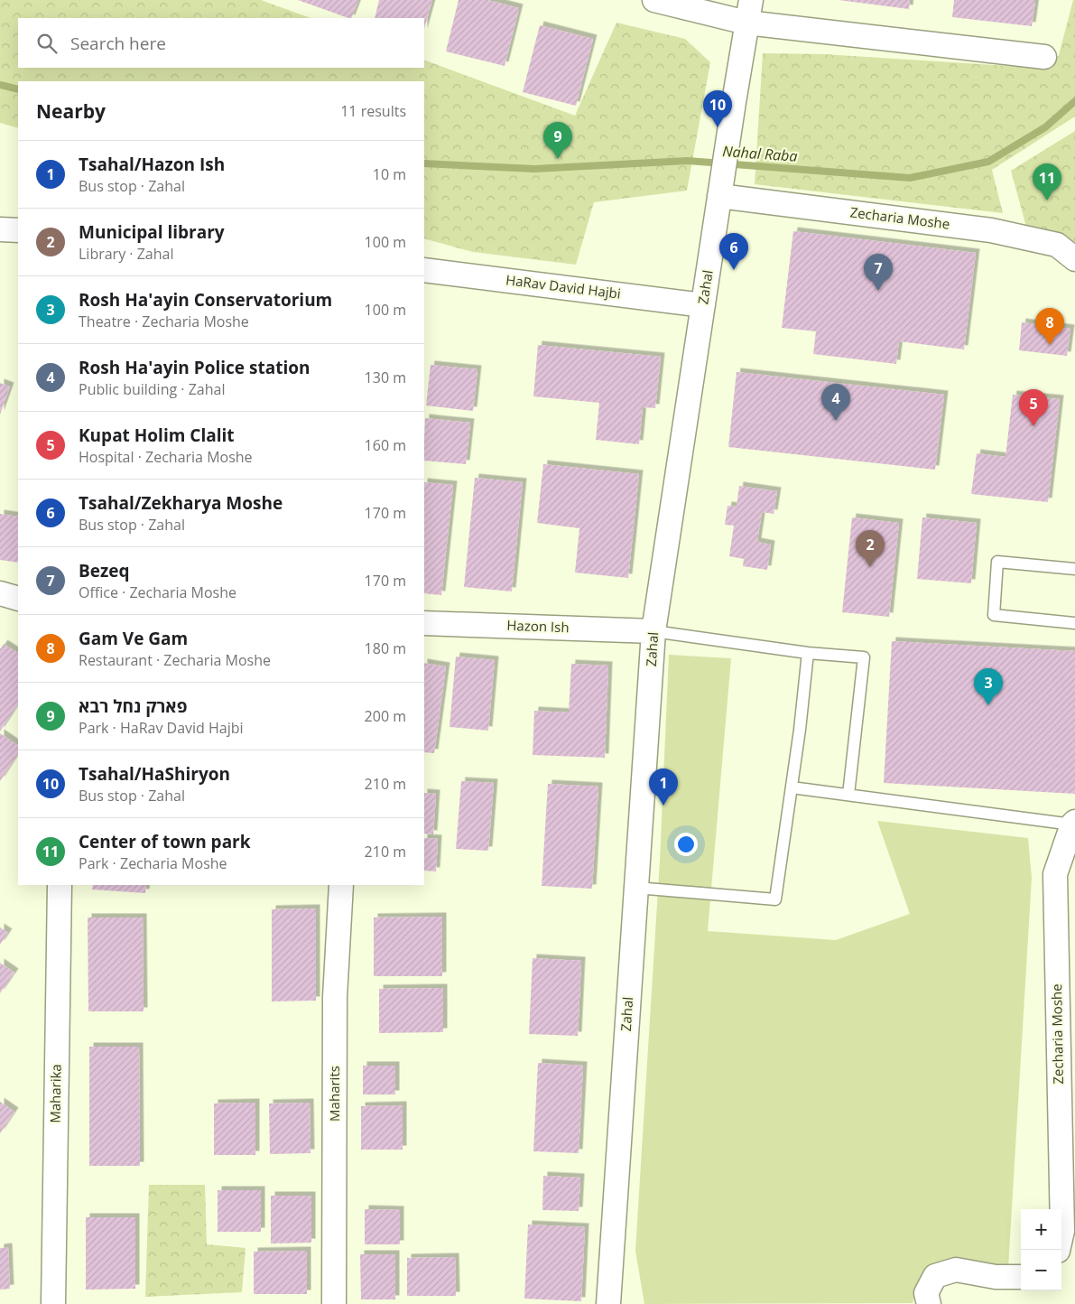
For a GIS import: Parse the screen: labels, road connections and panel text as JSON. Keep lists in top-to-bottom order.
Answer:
{
  "streets": {
    "street": [
      "Zecharia Moshe",
      "HaRav David Hajbi",
      "Zahal",
      "Hazon Ish",
      "Maharika",
      "Maharits"
    ]
  },
  "crossings": [
    ["Zecharia Moshe", "Zahal"],
    ["HaRav David Hajbi", "Zahal"],
    ["Zahal", "Hazon Ish"]
  ],
  "water": ["Nahal Raba"],
  "page": {
    "search": "Search here",
    "heading": ["Nearby", "11 results"],
    "pins": [
      "10",
      "9",
      "11",
      "6",
      "7",
      "8",
      "4",
      "5",
      "2",
      "3",
      "1"
    ],
    "list": [
      {
        "mark": "1",
        "name": "Tsahal/Hazon Ish",
        "note": "Bus stop · Zahal",
        "value": "10 m"
      },
      {
        "mark": "2",
        "name": "Municipal library",
        "note": "Library · Zahal",
        "value": "100 m"
      },
      {
        "mark": "3",
        "name": "Rosh Ha'ayin Conservatorium",
        "note": "Theatre · Zecharia Moshe",
        "value": "100 m"
      },
      {
        "mark": "4",
        "name": "Rosh Ha'ayin Police station",
        "note": "Public building · Zahal",
        "value": "130 m"
      },
      {
        "mark": "5",
        "name": "Kupat Holim Clalit",
        "note": "Hospital · Zecharia Moshe",
        "value": "160 m"
      },
      {
        "mark": "6",
        "name": "Tsahal/Zekharya Moshe",
        "note": "Bus stop · Zahal",
        "value": "170 m"
      },
      {
        "mark": "7",
        "name": "Bezeq",
        "note": "Office · Zecharia Moshe",
        "value": "170 m"
      },
      {
        "mark": "8",
        "name": "Gam Ve Gam",
        "note": "Restaurant · Zecharia Moshe",
        "value": "180 m"
      },
      {
        "mark": "9",
        "name": "פארק נחל רבא",
        "note": "Park · HaRav David Hajbi",
        "value": "200 m"
      },
      {
        "mark": "10",
        "name": "Tsahal/HaShiryon",
        "note": "Bus stop · Zahal",
        "value": "210 m"
      },
      {
        "mark": "11",
        "name": "Center of town park",
        "note": "Park · Zecharia Moshe",
        "value": "210 m"
      }
    ],
    "map_buttons": ["+", "−"]
  }
}
